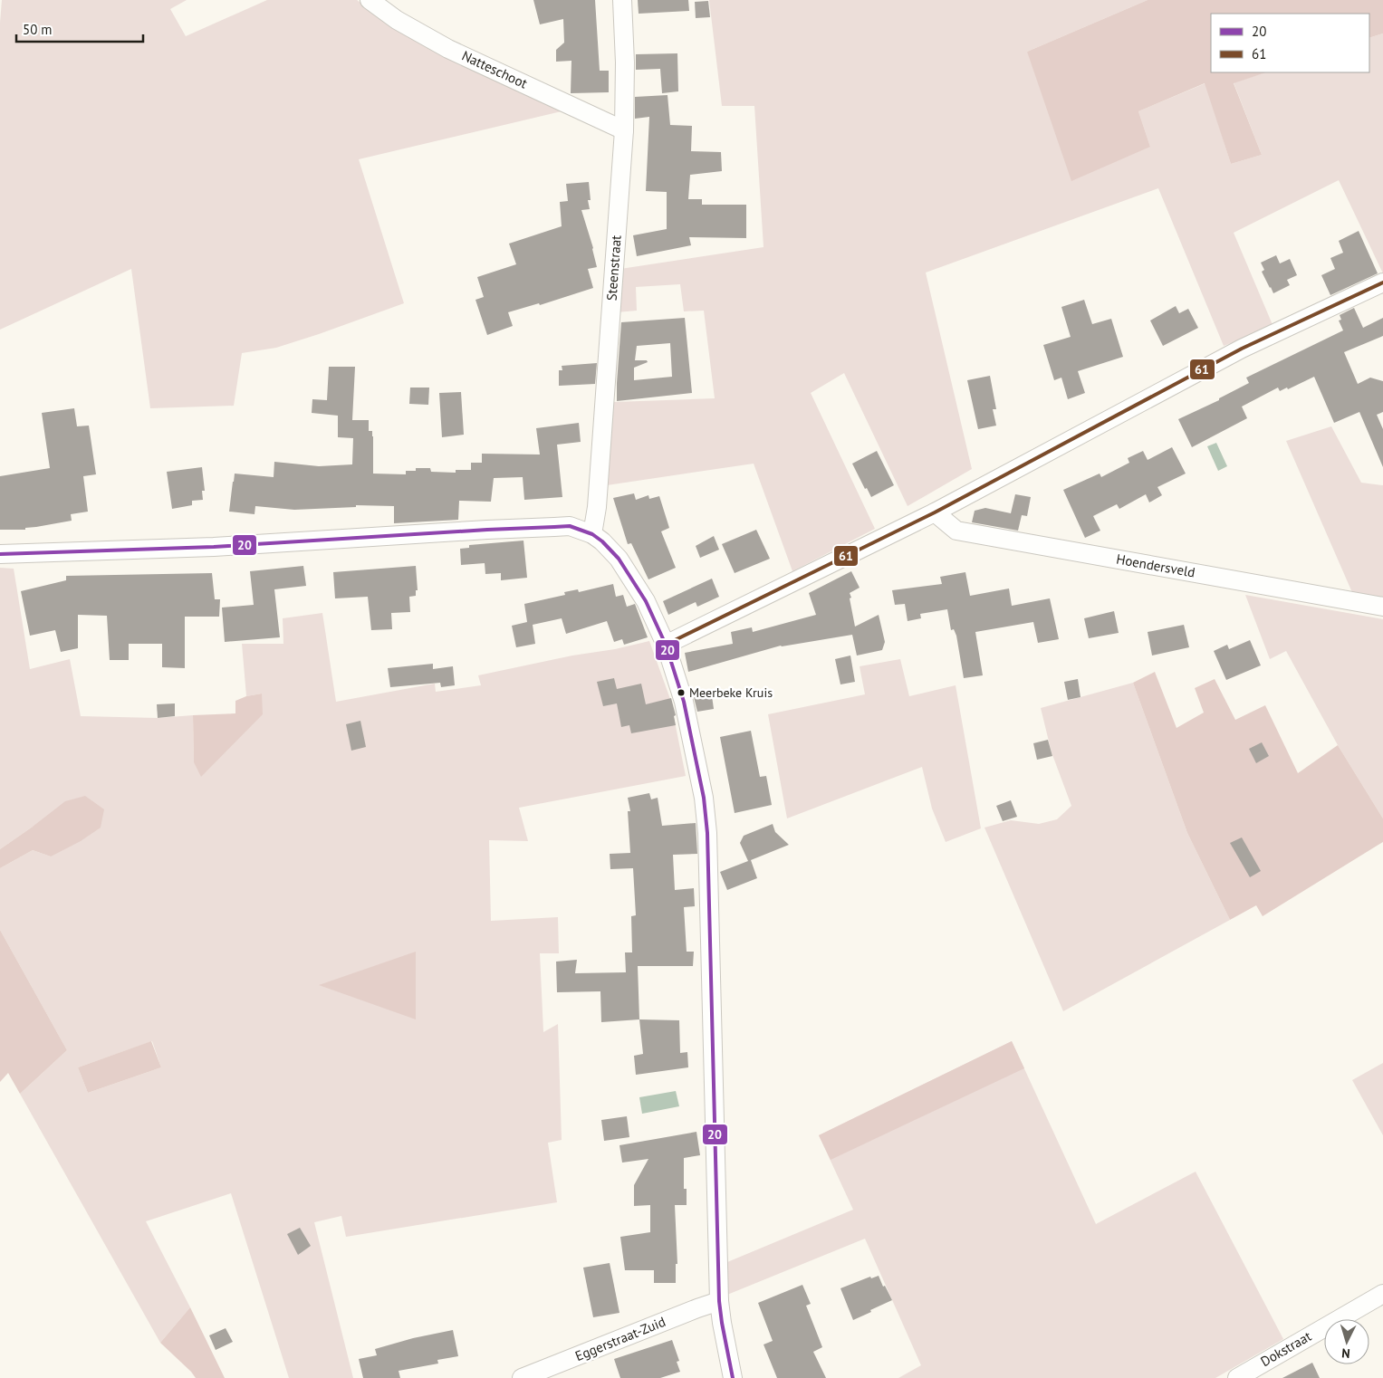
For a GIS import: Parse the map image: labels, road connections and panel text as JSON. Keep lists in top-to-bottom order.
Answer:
{
  "streets": {
    "street": [
      "Natteschoot",
      "Steenstraat",
      "Hoendersveld",
      "Eggerstraat-Zuid",
      "Dokstraat"
    ]
  },
  "crossings": [
    ["Natteschoot", "Steenstraat"]
  ],
  "places": ["Meerbeke Kruis"],
  "lines": ["transit line 61", "transit line 20"],
  "legend": ["20", "61"],
  "scale_bar": "50 m",
  "north": "bottom"
}
